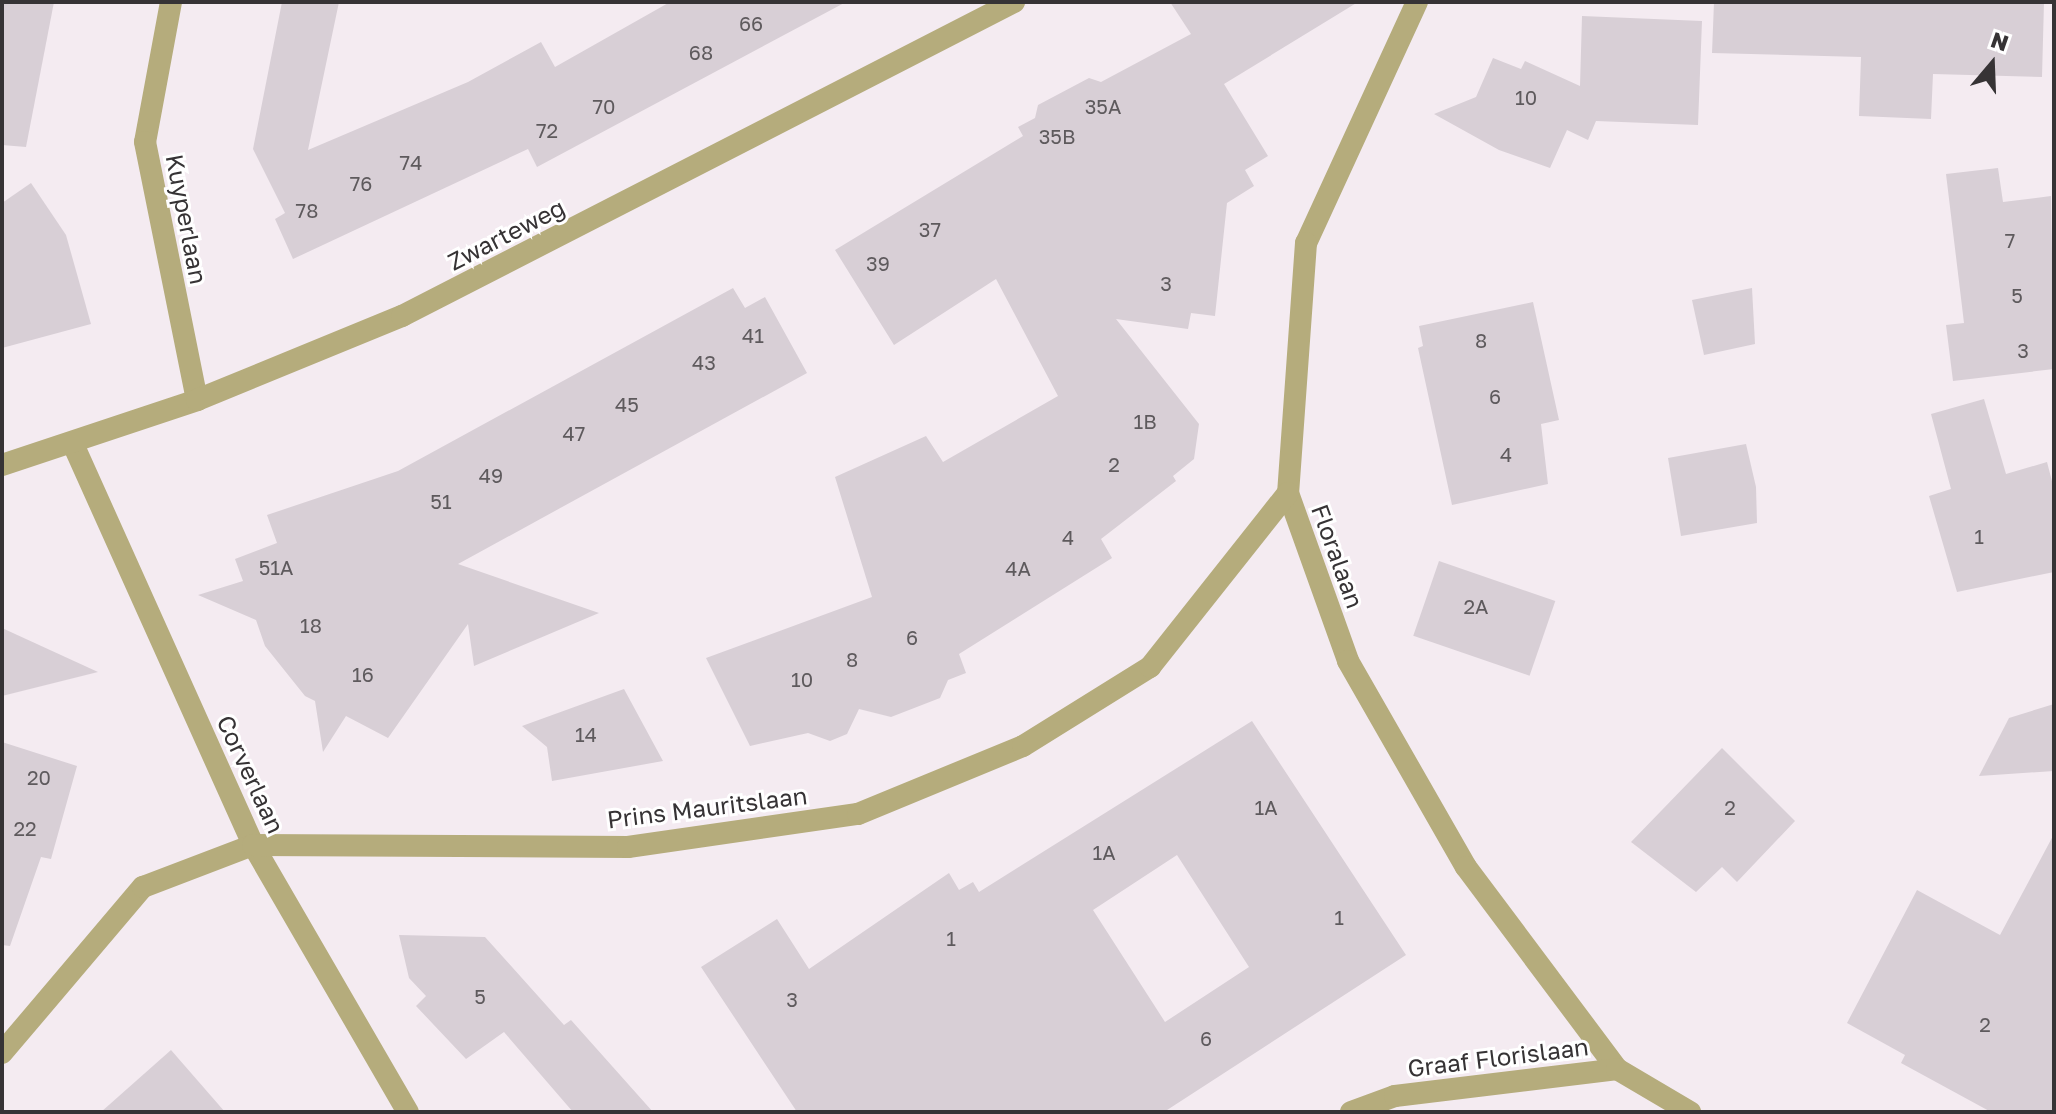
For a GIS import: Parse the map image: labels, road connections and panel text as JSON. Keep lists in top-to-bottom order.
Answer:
{
  "streets": {
    "street": [
      "Kuyperlaan",
      "Zwarteweg",
      "Floralaan",
      "Corverlaan",
      "Prins Mauritslaan",
      "Graaf Florislaan"
    ]
  },
  "crossings": [
    ["Kuyperlaan", "Zwarteweg"],
    ["Zwarteweg", "Corverlaan"],
    ["Floralaan", "Prins Mauritslaan"],
    ["Floralaan", "Graaf Florislaan"],
    ["Corverlaan", "Prins Mauritslaan"]
  ],
  "house_numbers": [
    "66",
    "68",
    "10",
    "70",
    "35A",
    "72",
    "35B",
    "74",
    "76",
    "78",
    "37",
    "7",
    "39",
    "3",
    "5",
    "41",
    "8",
    "3",
    "43",
    "6",
    "45",
    "1B",
    "47",
    "4",
    "2",
    "49",
    "51",
    "1",
    "4",
    "51A",
    "4A",
    "2A",
    "18",
    "6",
    "8",
    "16",
    "10",
    "14",
    "20",
    "1A",
    "2",
    "22",
    "1A",
    "1",
    "1",
    "5",
    "3",
    "2",
    "6"
  ],
  "north": "top"
}
